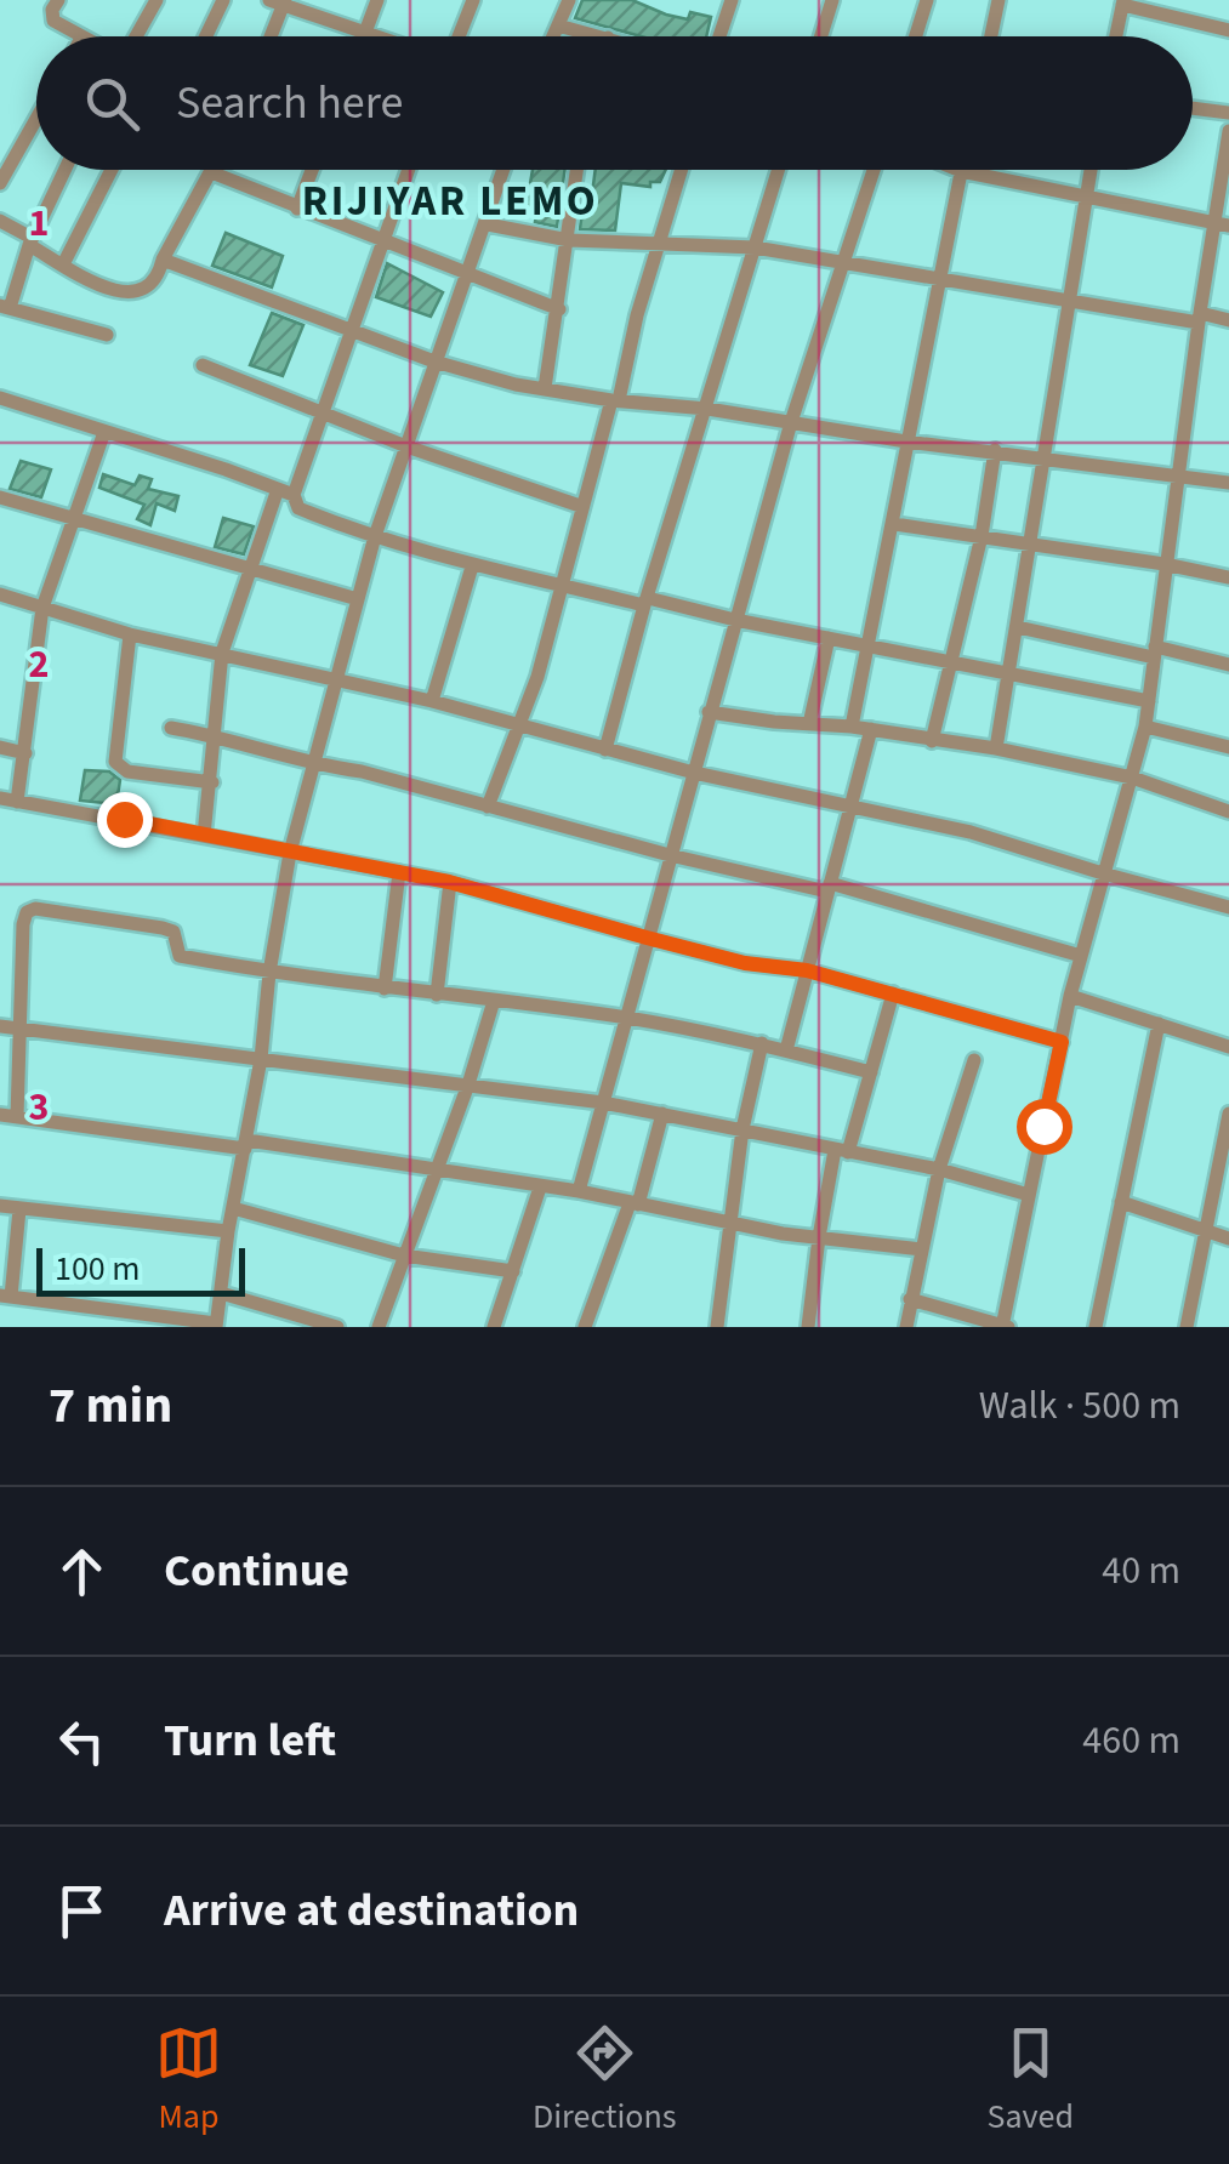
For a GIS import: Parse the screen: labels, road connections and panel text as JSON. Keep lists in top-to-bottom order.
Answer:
{
  "districts": ["RIJIYAR LEMO"],
  "scale_bar": "100 m",
  "page": {
    "search": "Search here",
    "scale": "100 m",
    "heading": ["7 min", "Walk · 500 m"],
    "list": [
      ["Continue", "40 m"],
      ["Turn left", "460 m"],
      "Arrive at destination"
    ],
    "nav": ["Map", "Directions", "Saved"]
  },
  "grid": {
    "rows": ["1", "2", "3"]
  }
}
